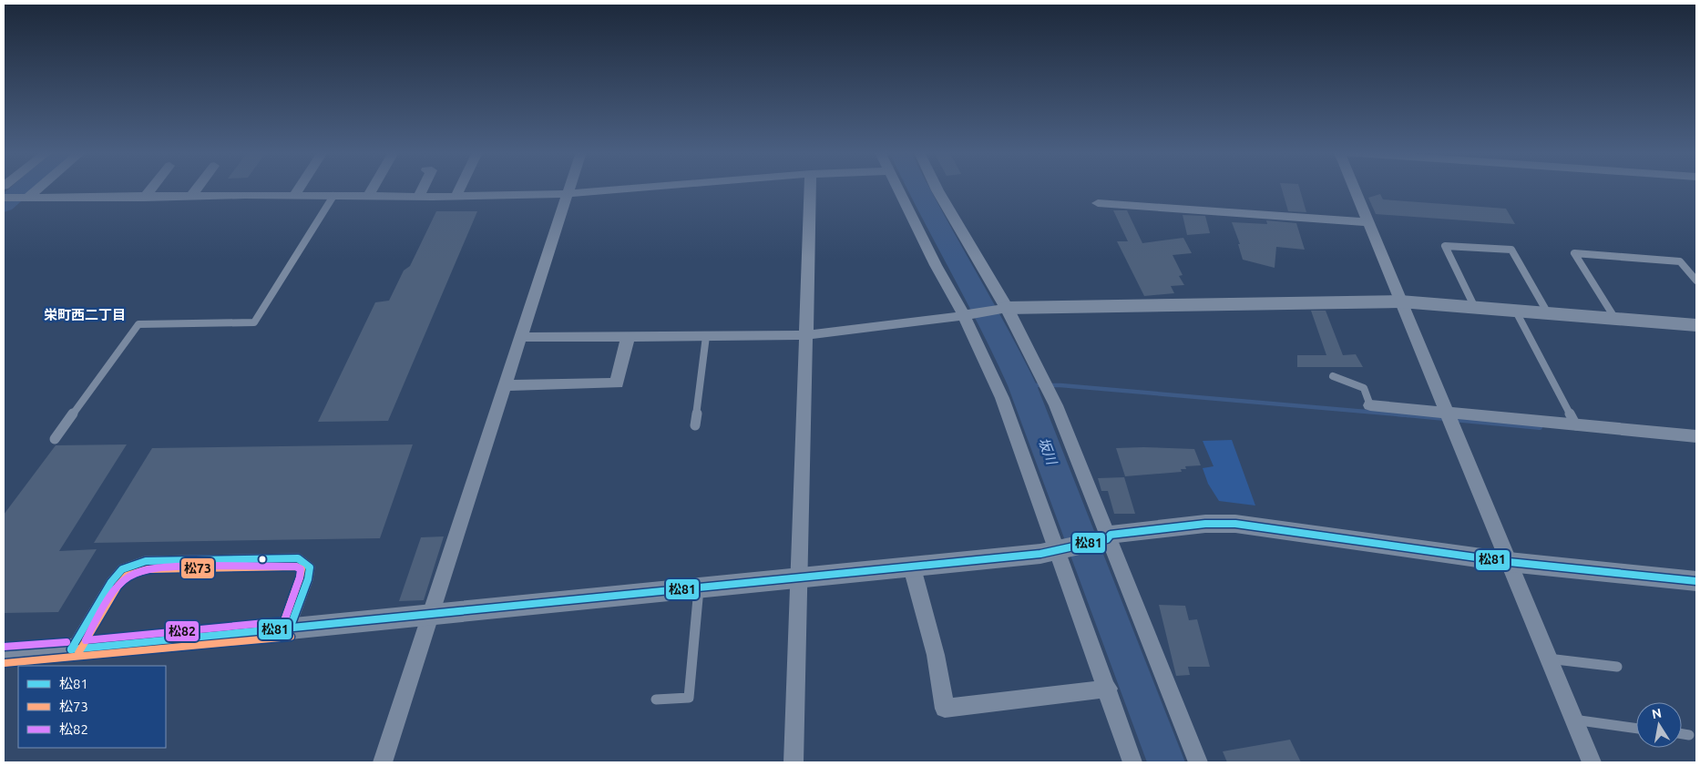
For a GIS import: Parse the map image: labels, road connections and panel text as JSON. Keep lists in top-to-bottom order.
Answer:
{
  "districts": ["栄町西二丁目"],
  "water": ["坂川"],
  "lines": ["transit line 松81", "transit line 松82", "transit line 松73"],
  "legend": ["松81", "松73", "松82"],
  "north": "top"
}
